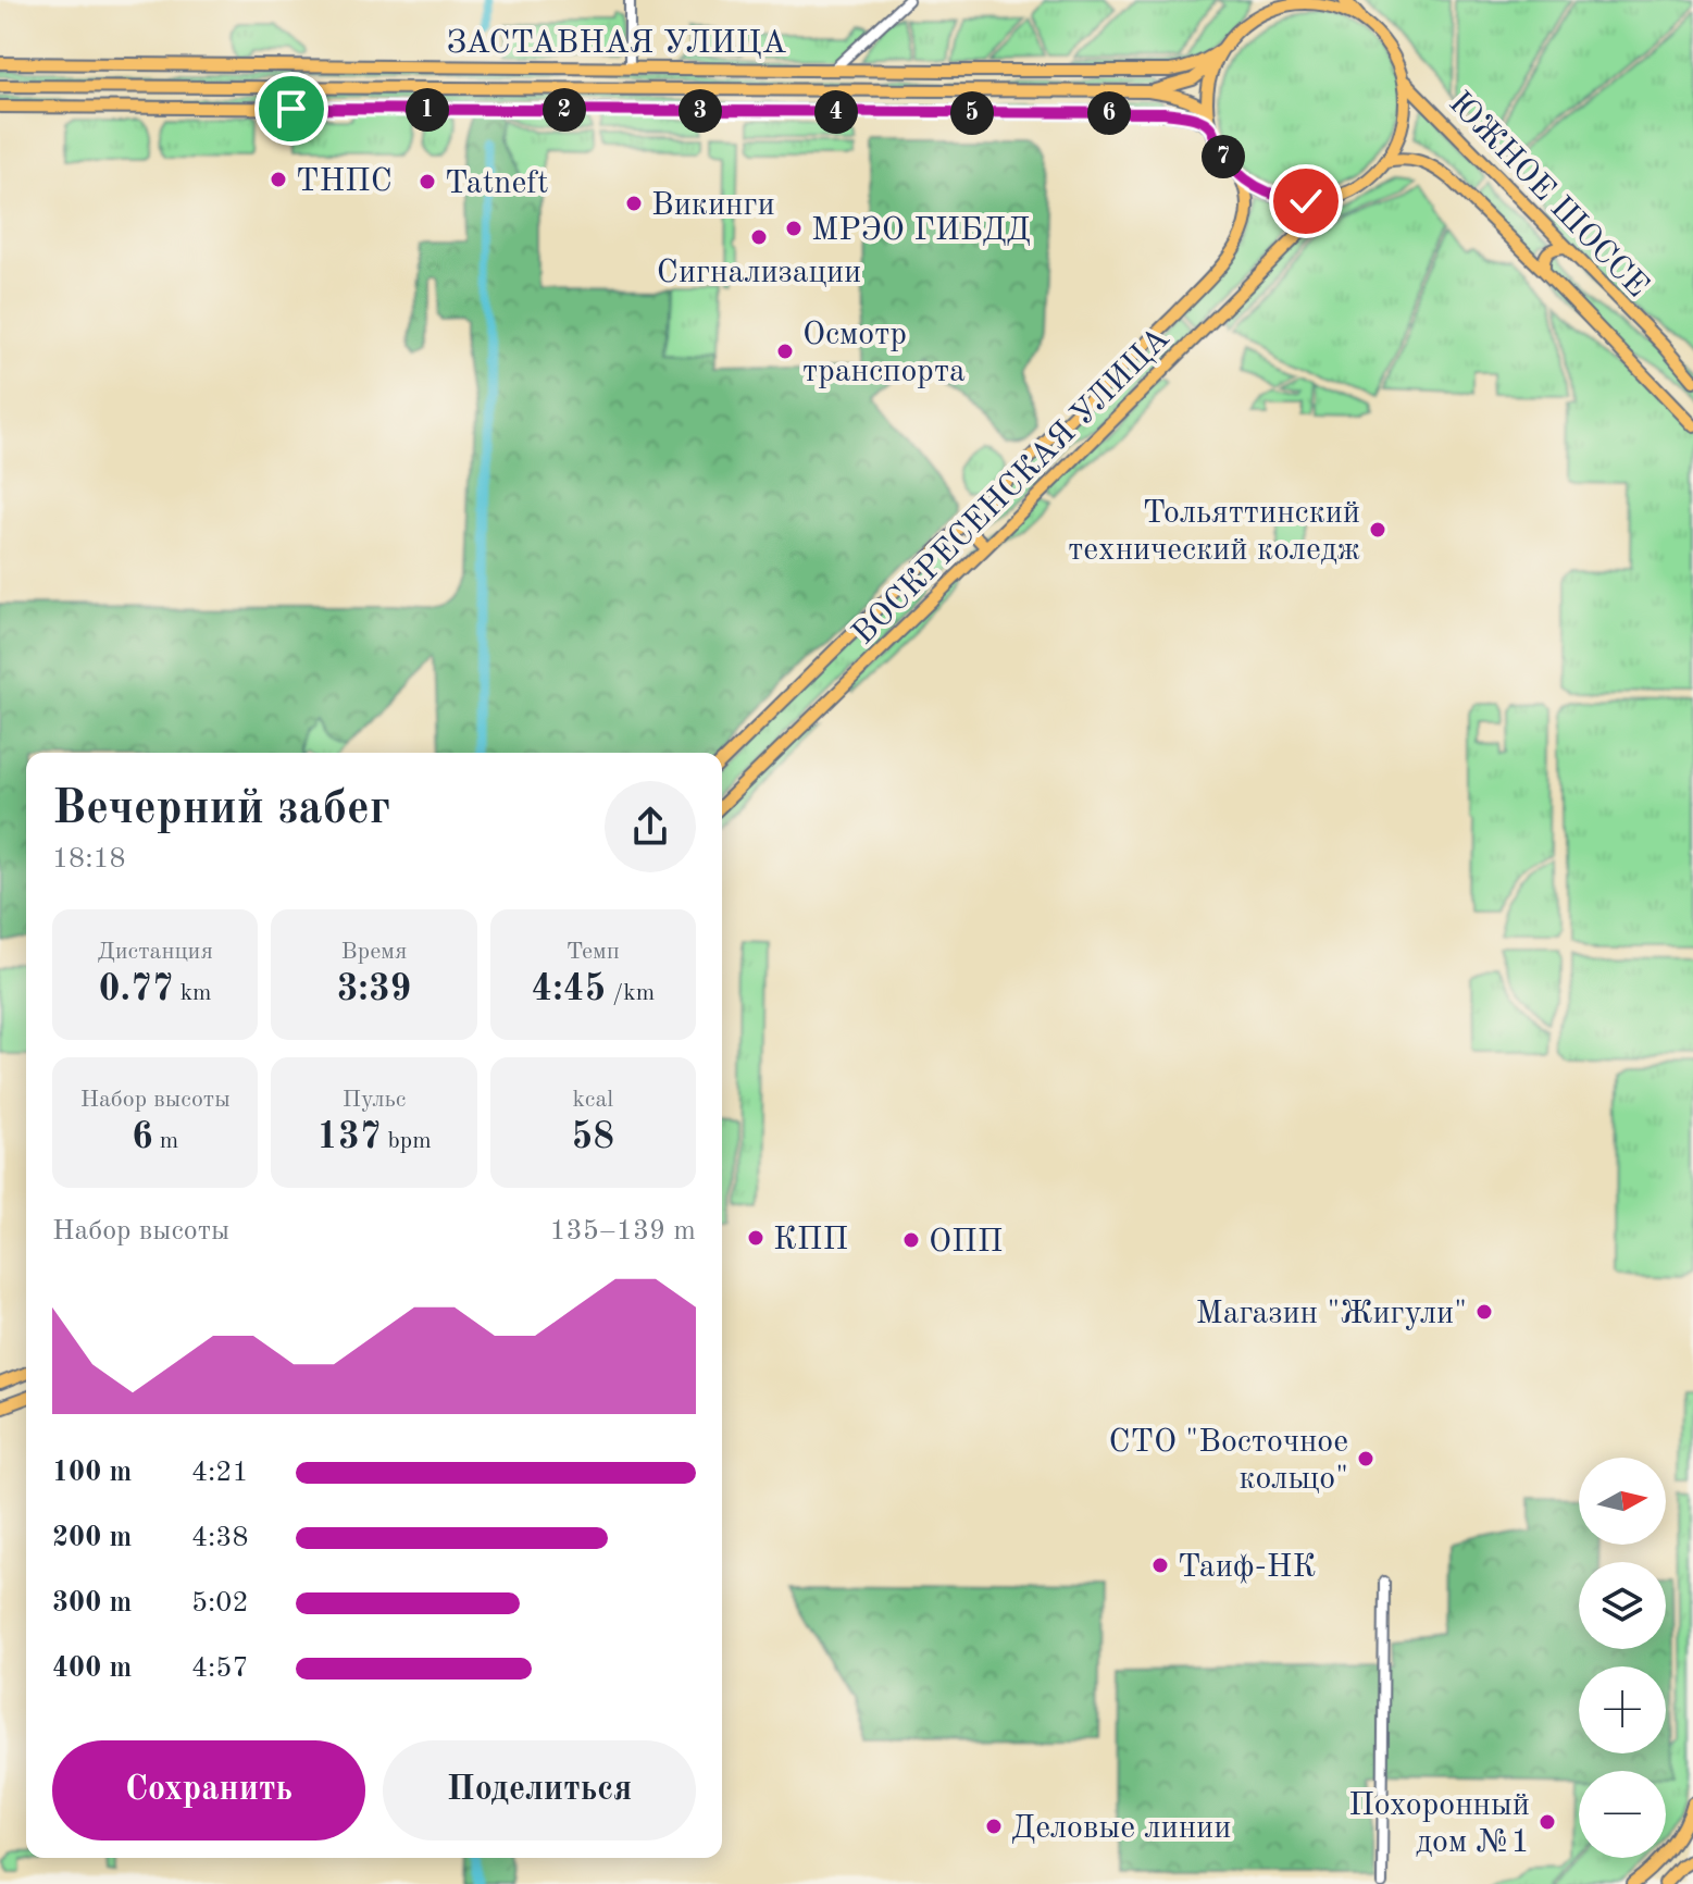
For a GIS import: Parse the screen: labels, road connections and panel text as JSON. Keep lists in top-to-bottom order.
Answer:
{
  "streets": {
    "main road": ["ЗАСТАВНАЯ УЛИЦА", "ЮЖНОЕ ШОССЕ", "ВОСКРЕСЕНСКАЯ УЛИЦА"]
  },
  "crossings": [
    ["ЗАСТАВНАЯ УЛИЦА", "ЮЖНОЕ ШОССЕ"],
    ["ЗАСТАВНАЯ УЛИЦА", "ВОСКРЕСЕНСКАЯ УЛИЦА"],
    ["ЮЖНОЕ ШОССЕ", "ВОСКРЕСЕНСКАЯ УЛИЦА"]
  ],
  "places": [
    "ТНПС",
    "Tatneft",
    "Викинги",
    "МРЭО ГИБДД",
    "Сигнализации",
    "Осмотр транспорта",
    "Тольяттинский технический коледж",
    "КПП",
    "ОПП",
    "Магазин \"Жигули\"",
    "СТО \"Восточное кольцо\"",
    "Таиф-НК",
    "Похоронный дом №1",
    "Деловые линии"
  ],
  "north": "right",
  "page": {
    "pins": [
      "1",
      "2",
      "3",
      "4",
      "5",
      "6",
      "7"
    ],
    "heading": ["Вечерний забег", "18:18"],
    "stats": [
      ["Дистанция", "0.77 km"],
      ["Время", "3:39"],
      ["Темп", "4:45 /km"],
      ["Набор высоты", "6 m"],
      ["Пульс", "137 bpm"],
      ["kcal", "58"]
    ],
    "chart": ["Набор высоты", "135–139 m"],
    "list": [
      {
        "name": "100 m",
        "note": "4:21"
      },
      {
        "name": "200 m",
        "note": "4:38"
      },
      {
        "name": "300 m",
        "note": "5:02"
      },
      {
        "name": "400 m",
        "note": "4:57"
      }
    ],
    "map_buttons": ["+", "−"],
    "buttons": ["Сохранить", "Поделиться"]
  }
}
